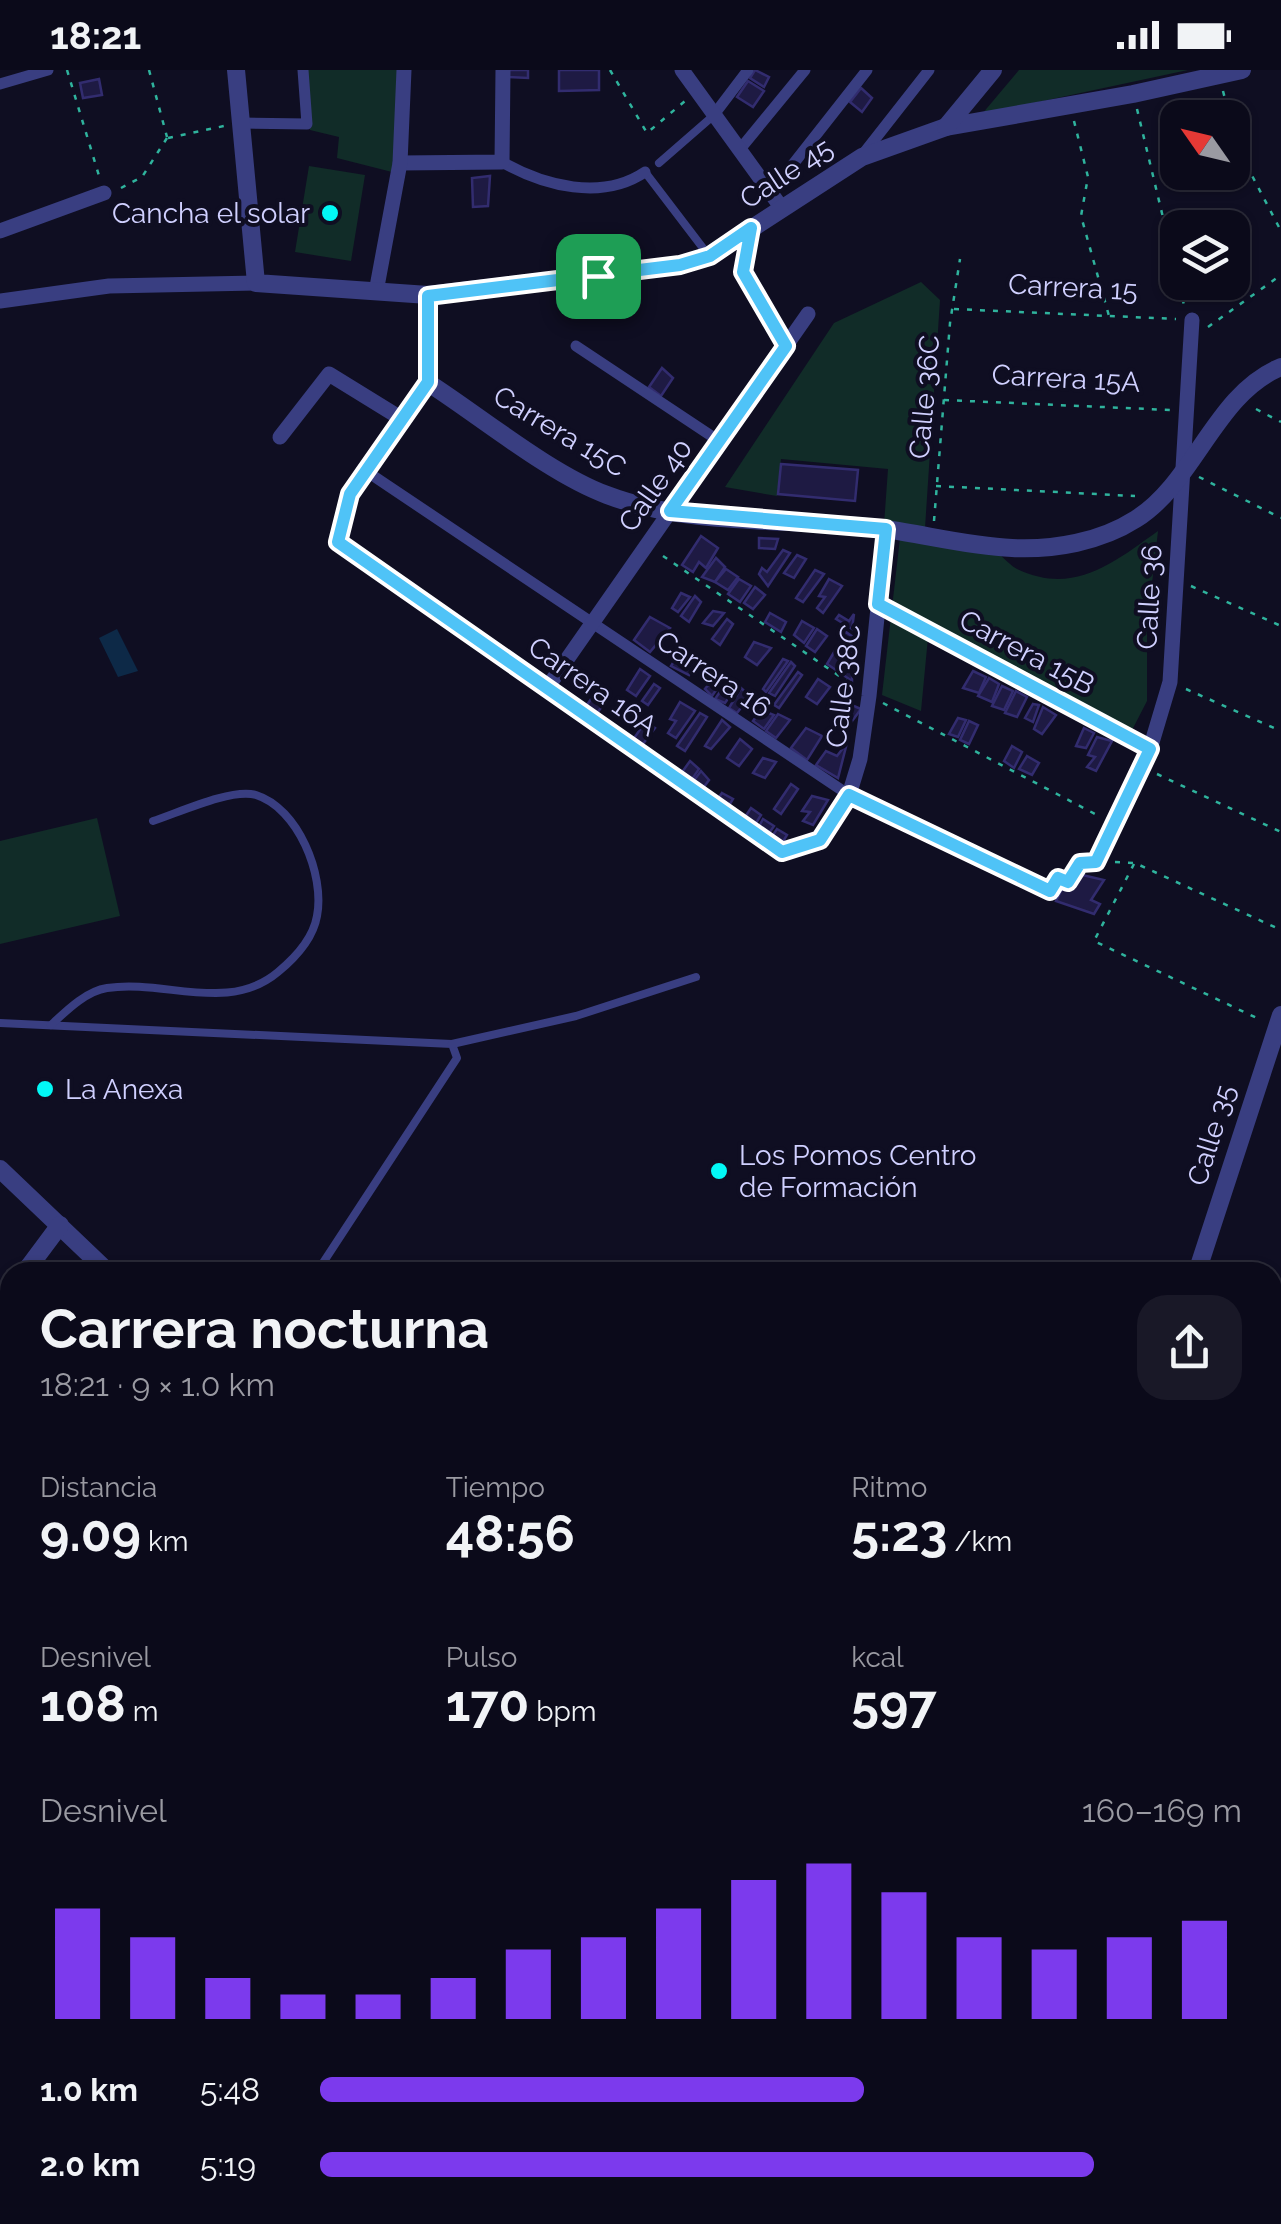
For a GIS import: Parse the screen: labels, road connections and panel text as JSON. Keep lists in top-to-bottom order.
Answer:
{
  "streets": {
    "street": [
      "Calle 45",
      "Carrera 15C",
      "Calle 40",
      "Calle 36",
      "Carrera 16",
      "Carrera 16A",
      "Calle 38C",
      "Calle 35"
    ],
    "path": [
      "Carrera 15",
      "Carrera 15A",
      "Calle 36C",
      "Carrera 15B"
    ]
  },
  "crossings": [
    ["Carrera 15", "Calle 36C"],
    ["Carrera 15", "Calle 36"],
    ["Carrera 15A", "Calle 36C"],
    ["Carrera 15A", "Calle 36"],
    ["Carrera 15C", "Calle 40"],
    ["Calle 40", "Carrera 16"],
    ["Calle 40", "Carrera 16A"],
    ["Calle 36", "Carrera 15B"],
    ["Carrera 15B", "Calle 38C"],
    ["Carrera 16", "Calle 38C"],
    ["Carrera 16A", "Calle 38C"]
  ],
  "places": ["Cancha el solar", "La Anexa", "Los Pomos Centro de Formación"],
  "north": "top left",
  "page": {
    "status": "18:21",
    "heading": ["Carrera nocturna", "18:21 · 9 × 1.0 km"],
    "stats": [
      ["Distancia", "9.09 km"],
      ["Tiempo", "48:56"],
      ["Ritmo", "5:23 /km"],
      ["Desnivel", "108 m"],
      ["Pulso", "170 bpm"],
      ["kcal", "597"]
    ],
    "chart": ["Desnivel", "160–169 m"],
    "list": [
      {
        "name": "1.0 km",
        "note": "5:48"
      },
      {
        "name": "2.0 km",
        "note": "5:19"
      }
    ]
  }
}
